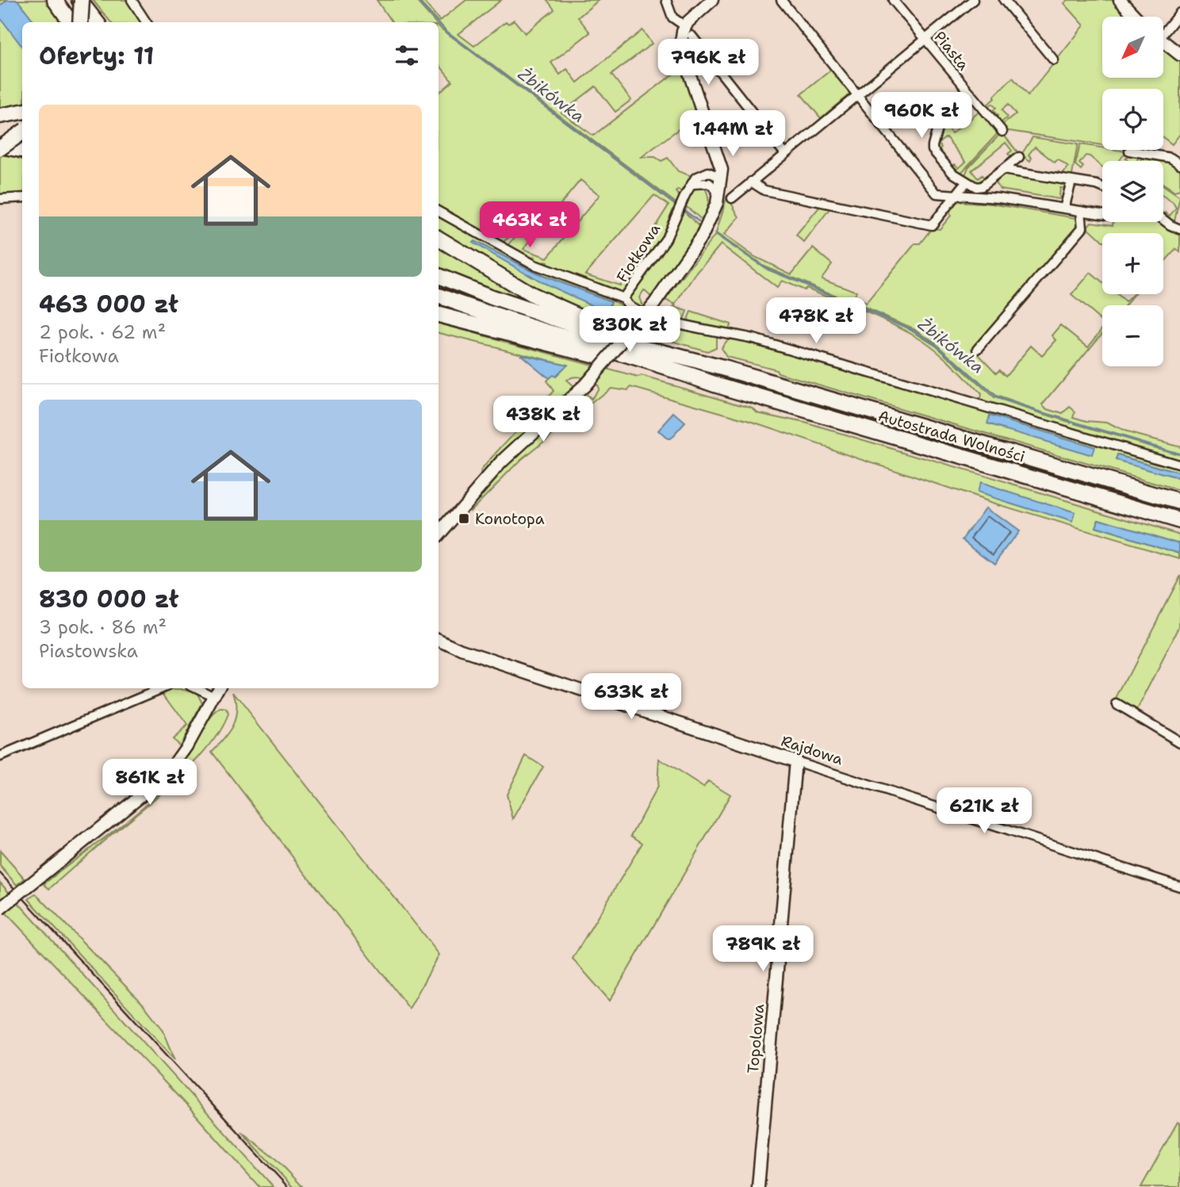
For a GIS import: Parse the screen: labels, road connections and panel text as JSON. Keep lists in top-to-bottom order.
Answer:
{
  "streets": {
    "highway": ["Autostrada Wolności"],
    "street": [
      "Piasta",
      "Fiołkowa",
      "Rajdowa",
      "Topolowa"
    ]
  },
  "crossings": [
    ["Rajdowa", "Topolowa"]
  ],
  "water": ["Żbikówka"],
  "places": {
    "transit": ["Konotopa"]
  },
  "north": "bottom left",
  "page": {
    "map_buttons": ["+", "−"],
    "heading": "Oferty: 11",
    "price": [
      "796K zł",
      "960K zł",
      "1.44M zł",
      "463K zł",
      "478K zł",
      "830K zł",
      "438K zł",
      "633K zł",
      "861K zł",
      "621K zł",
      "789K zł"
    ],
    "list": [
      {
        "name": "463 000 zł",
        "note": "2 pok. · 62 m² · Fiołkowa"
      },
      {
        "name": "830 000 zł",
        "note": "3 pok. · 86 m² · Piastowska"
      }
    ]
  }
}
